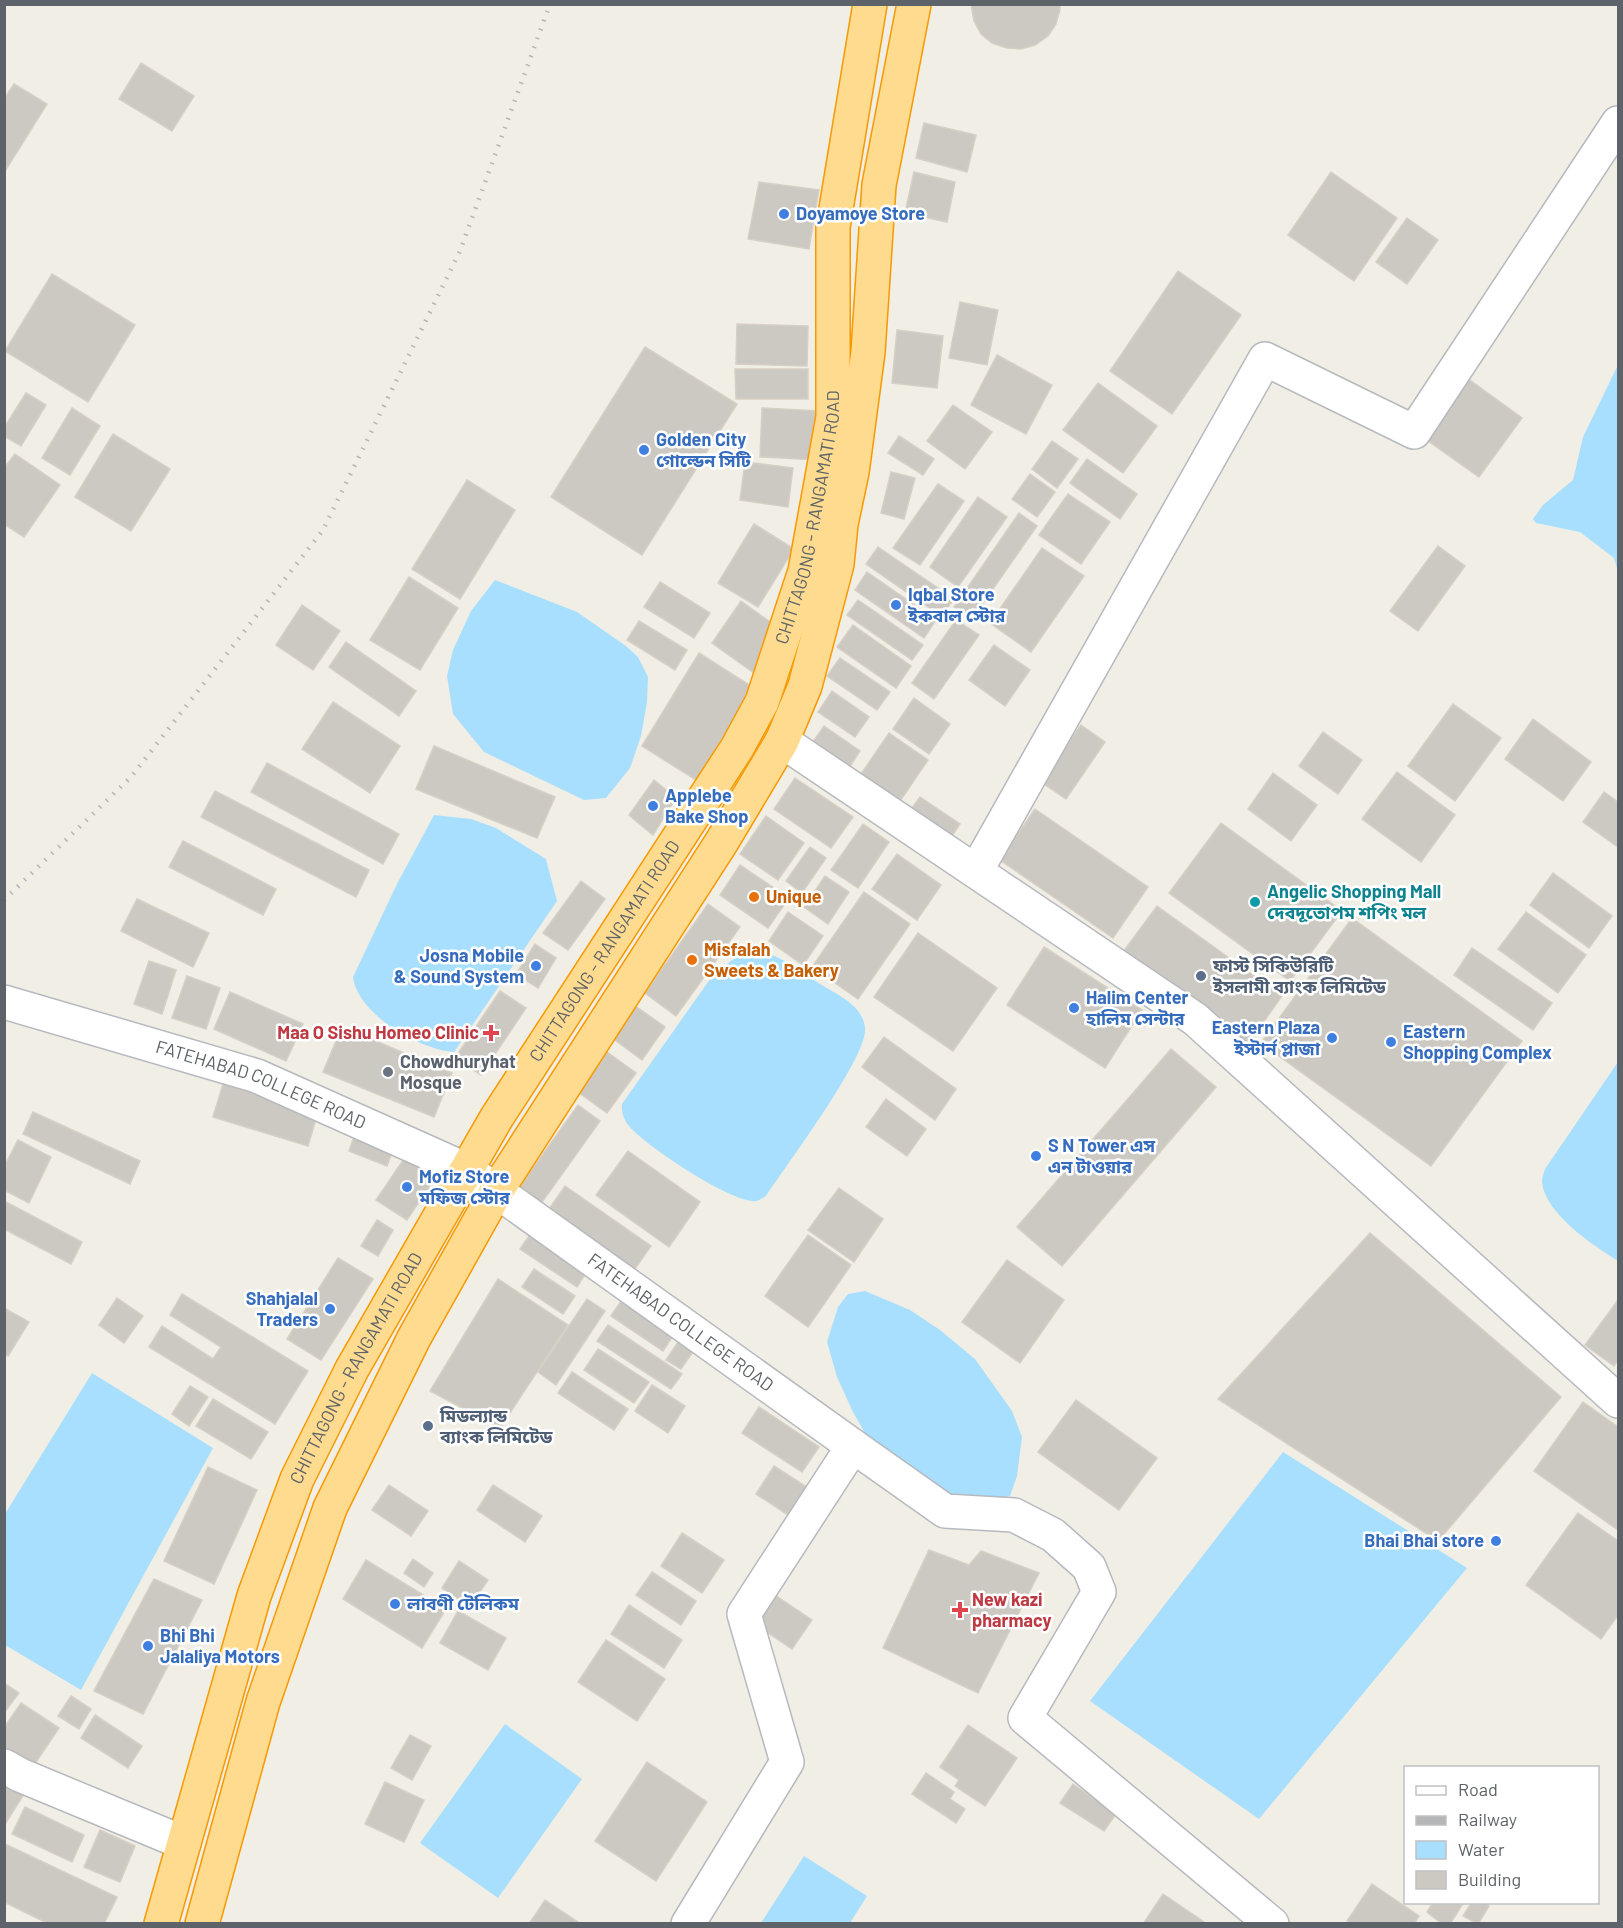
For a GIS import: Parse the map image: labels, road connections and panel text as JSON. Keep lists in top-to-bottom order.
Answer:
{
  "streets": {
    "highway": ["CHITTAGONG - RANGAMATI ROAD"],
    "street": ["FATEHABAD COLLEGE ROAD"]
  },
  "crossings": [
    ["CHITTAGONG - RANGAMATI ROAD", "FATEHABAD COLLEGE ROAD"]
  ],
  "places": {
    "other": [
      "Doyamoye Store",
      "Golden City গোল্ডেন সিটি",
      "Iqbal Store ইকবাল স্টোর",
      "Applebe Bake Shop",
      "Unique",
      "Angelic Shopping Mall দেবদূতোপম শপিং মল",
      "Misfalah Sweets & Bakery",
      "Josna Mobile & Sound System",
      "ফাস্ট সিকিউরিটি ইসলামী ব্যাংক লিমিটেড",
      "Halim Center হালিম সেন্টার",
      "Eastern Plaza ইস্টার্ন প্লাজা",
      "Eastern Shopping Complex",
      "Chowdhuryhat Mosque",
      "S N Tower এস এন টাওয়ার",
      "Mofiz Store মফিজ স্টোর",
      "Shahjalal Traders",
      "মিডল্যান্ড ব্যাংক লিমিটেড",
      "Bhai Bhai store",
      "লাবণী টেলিকম",
      "Bhi Bhi Jalaliya Motors"
    ],
    "health": ["Maa O Sishu Homeo Clinic", "New kazi pharmacy"]
  },
  "legend": [
    "Road",
    "Railway",
    "Water",
    "Building"
  ]
}
